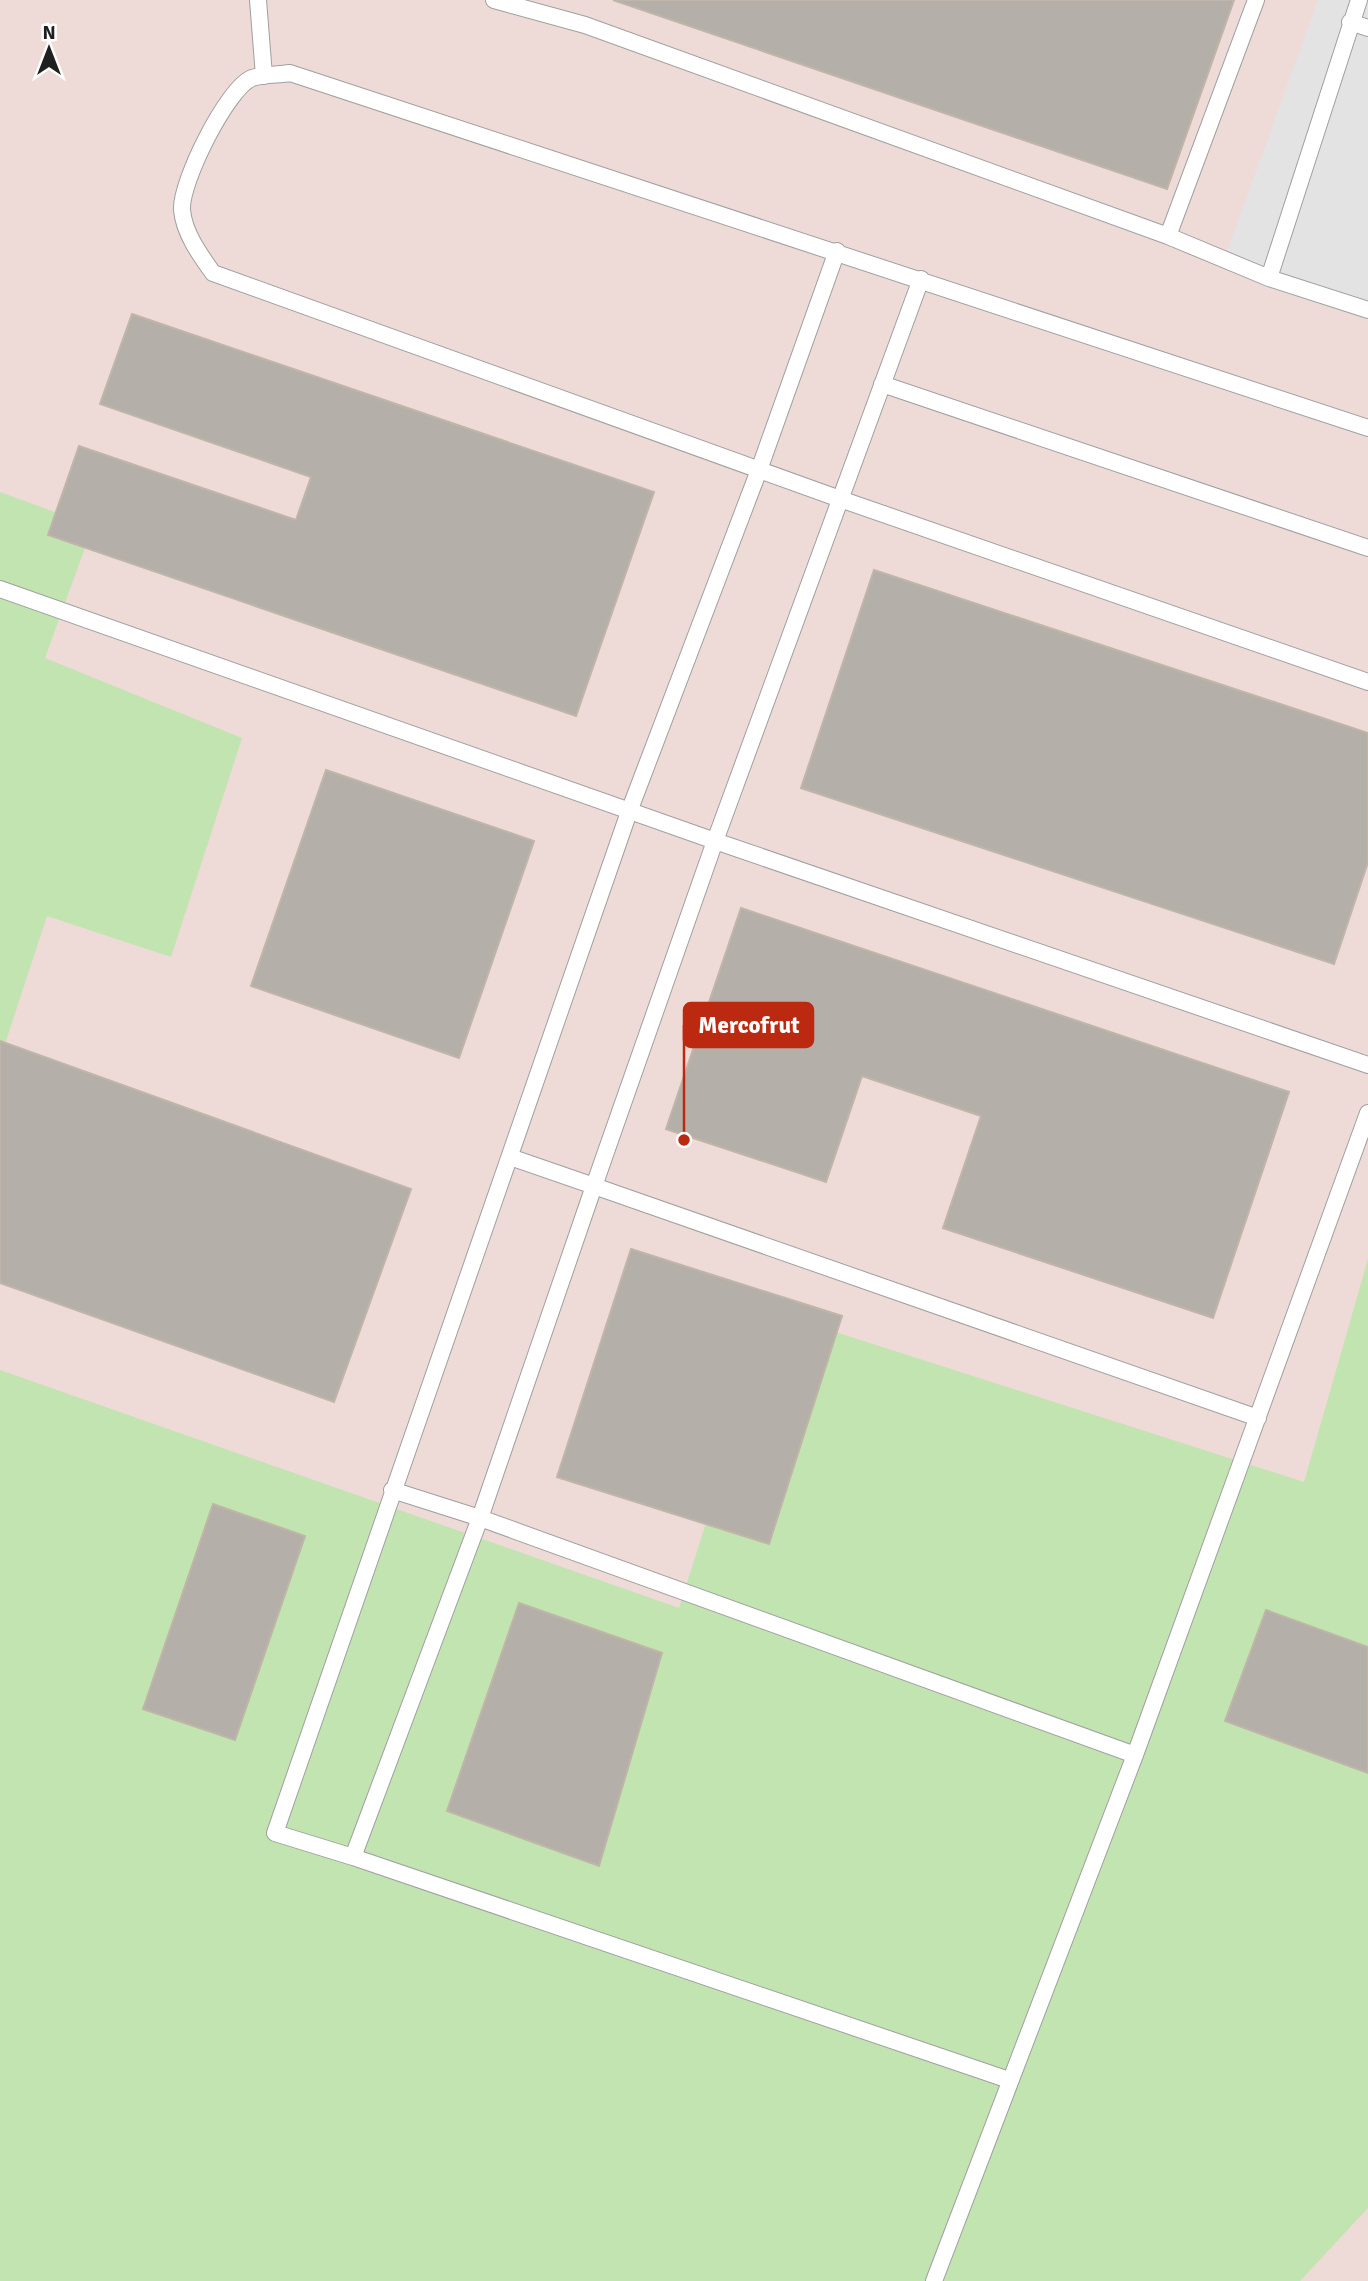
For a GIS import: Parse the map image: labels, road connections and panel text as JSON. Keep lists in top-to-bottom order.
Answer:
{
  "places": ["Mercofrut"],
  "north": "top"
}
